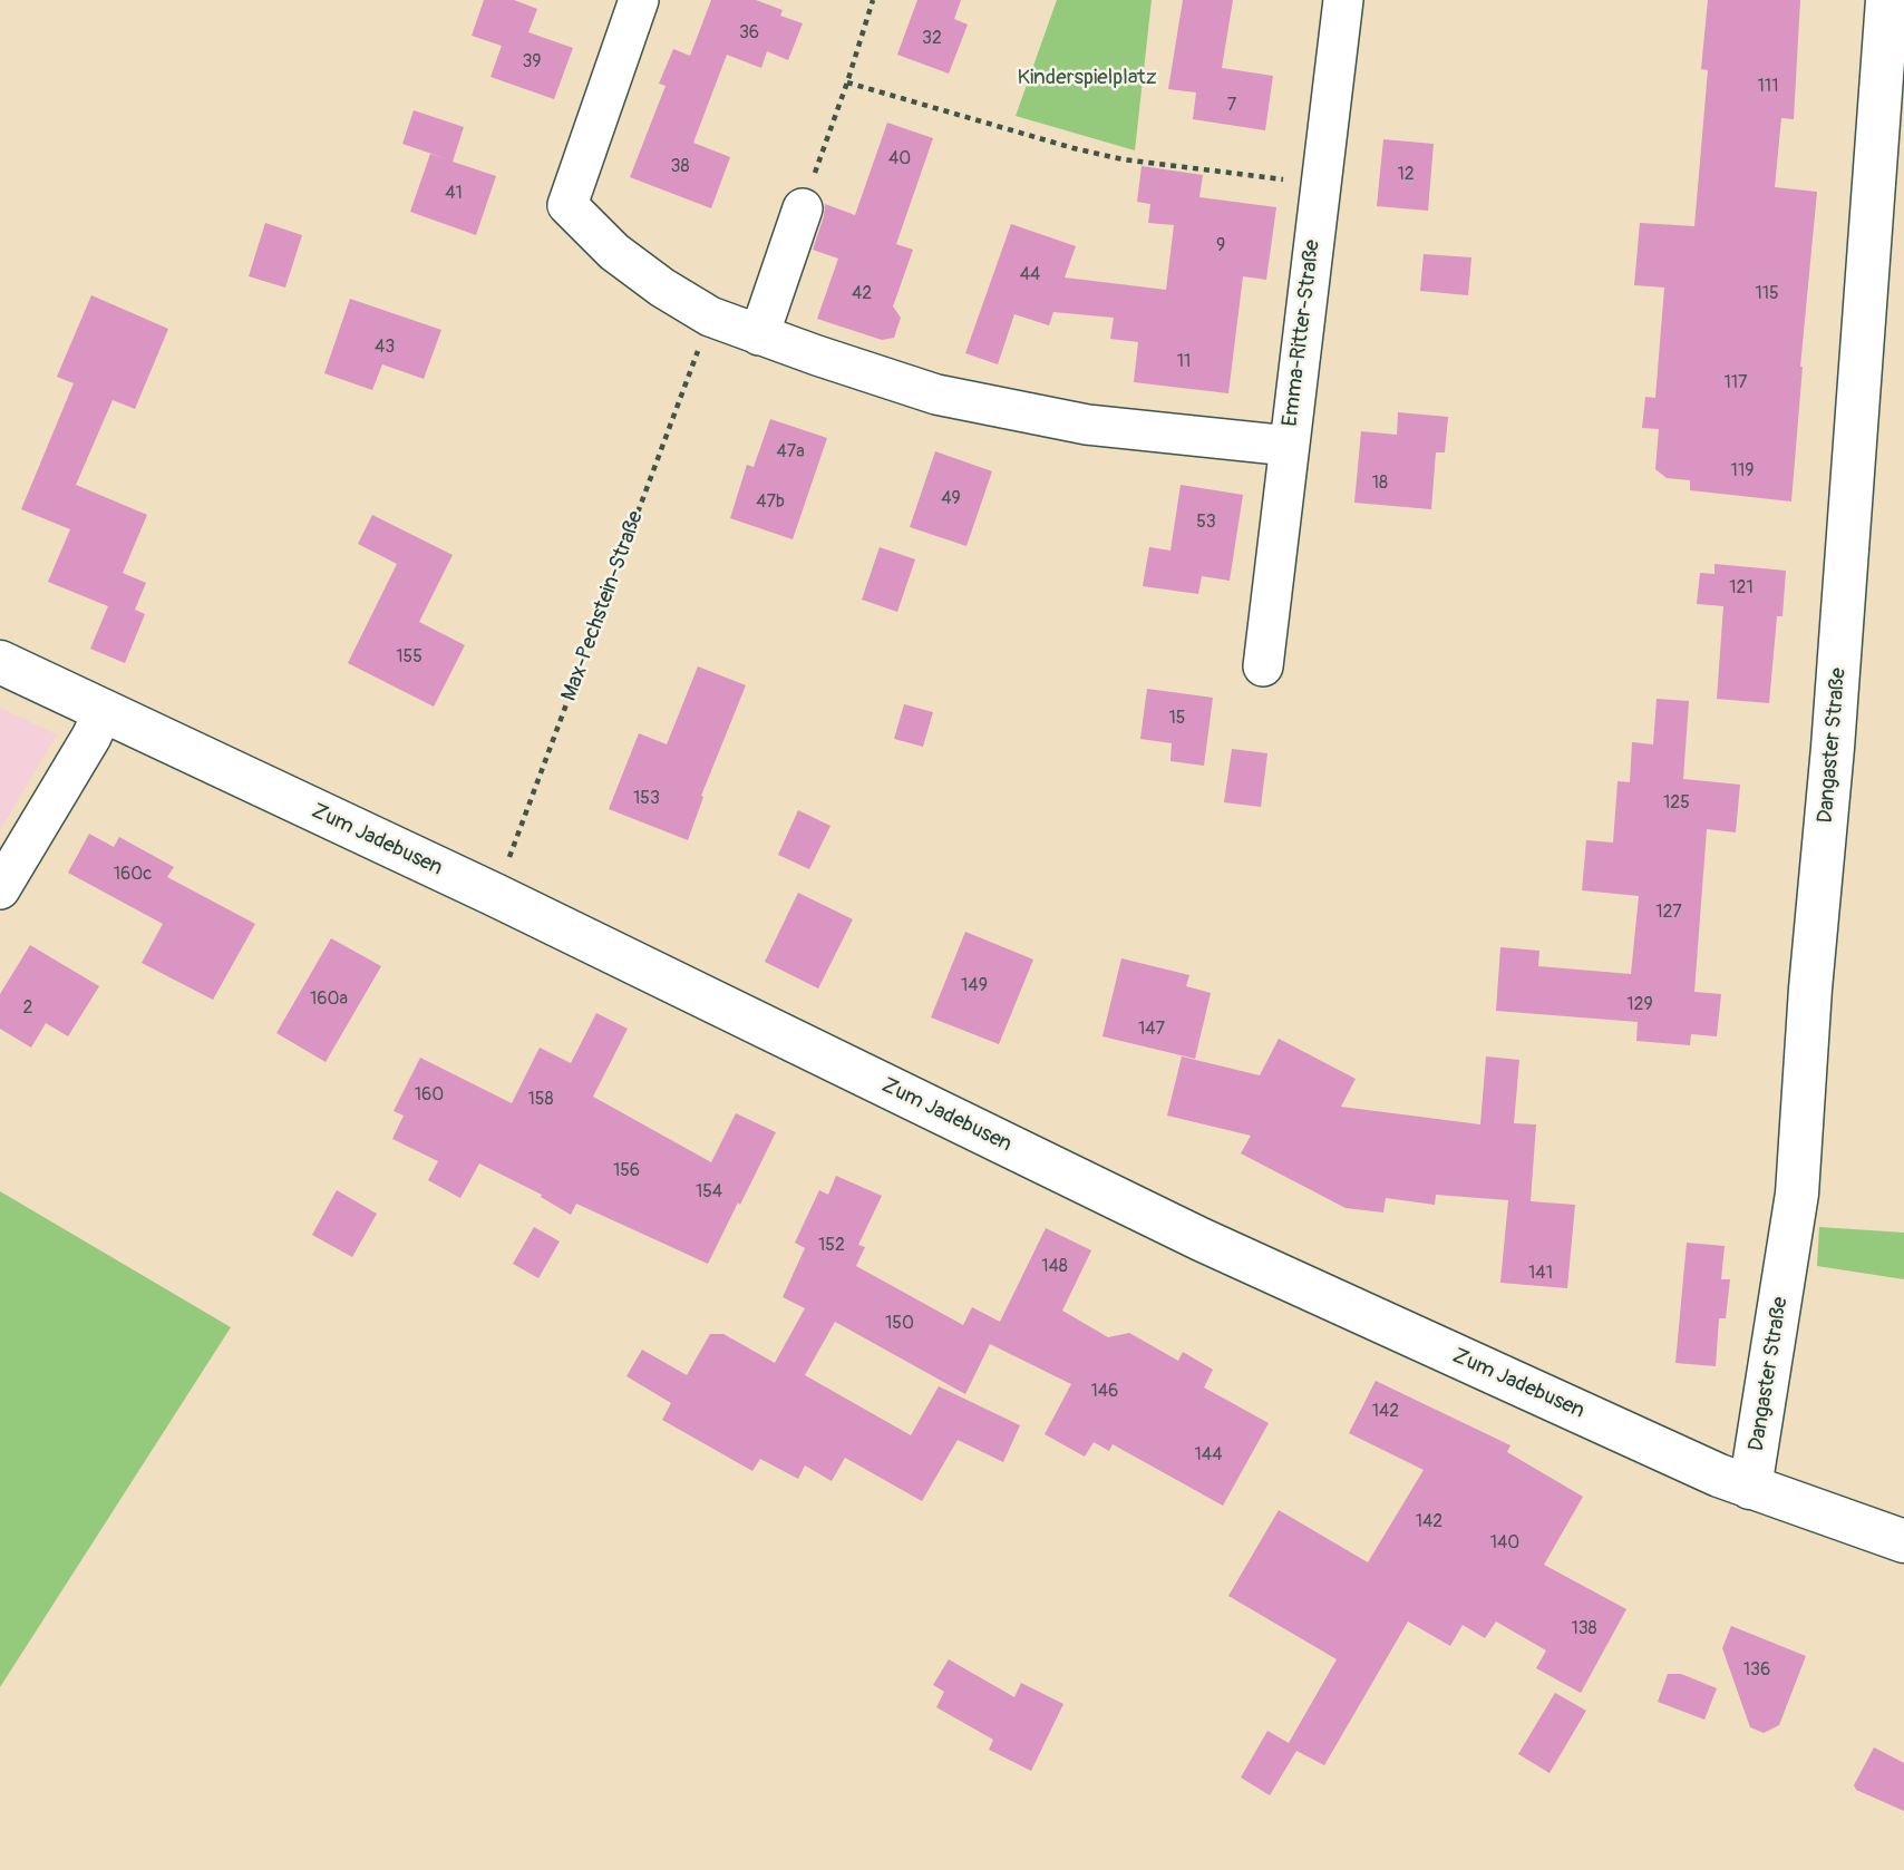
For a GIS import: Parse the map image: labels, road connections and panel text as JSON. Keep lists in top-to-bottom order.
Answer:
{
  "streets": {
    "street": ["Emma-Ritter-Straße", "Dangaster Straße", "Zum Jadebusen"],
    "path": ["Max-Pechstein-Straße"]
  },
  "crossings": [
    ["Max-Pechstein-Straße", "Zum Jadebusen"],
    ["Dangaster Straße", "Zum Jadebusen"]
  ],
  "parks": ["Kinderspielplatz"],
  "house_numbers": [
    "36",
    "32",
    "39",
    "111",
    "7",
    "40",
    "38",
    "12",
    "41",
    "9",
    "44",
    "42",
    "115",
    "43",
    "11",
    "117",
    "47a",
    "119",
    "18",
    "49",
    "47b",
    "53",
    "121",
    "155",
    "15",
    "153",
    "125",
    "160c",
    "127",
    "149",
    "160a",
    "129",
    "2",
    "147",
    "160",
    "158",
    "156",
    "154",
    "152",
    "148",
    "141",
    "150",
    "146",
    "142",
    "144",
    "142",
    "140",
    "138",
    "136"
  ]
}
